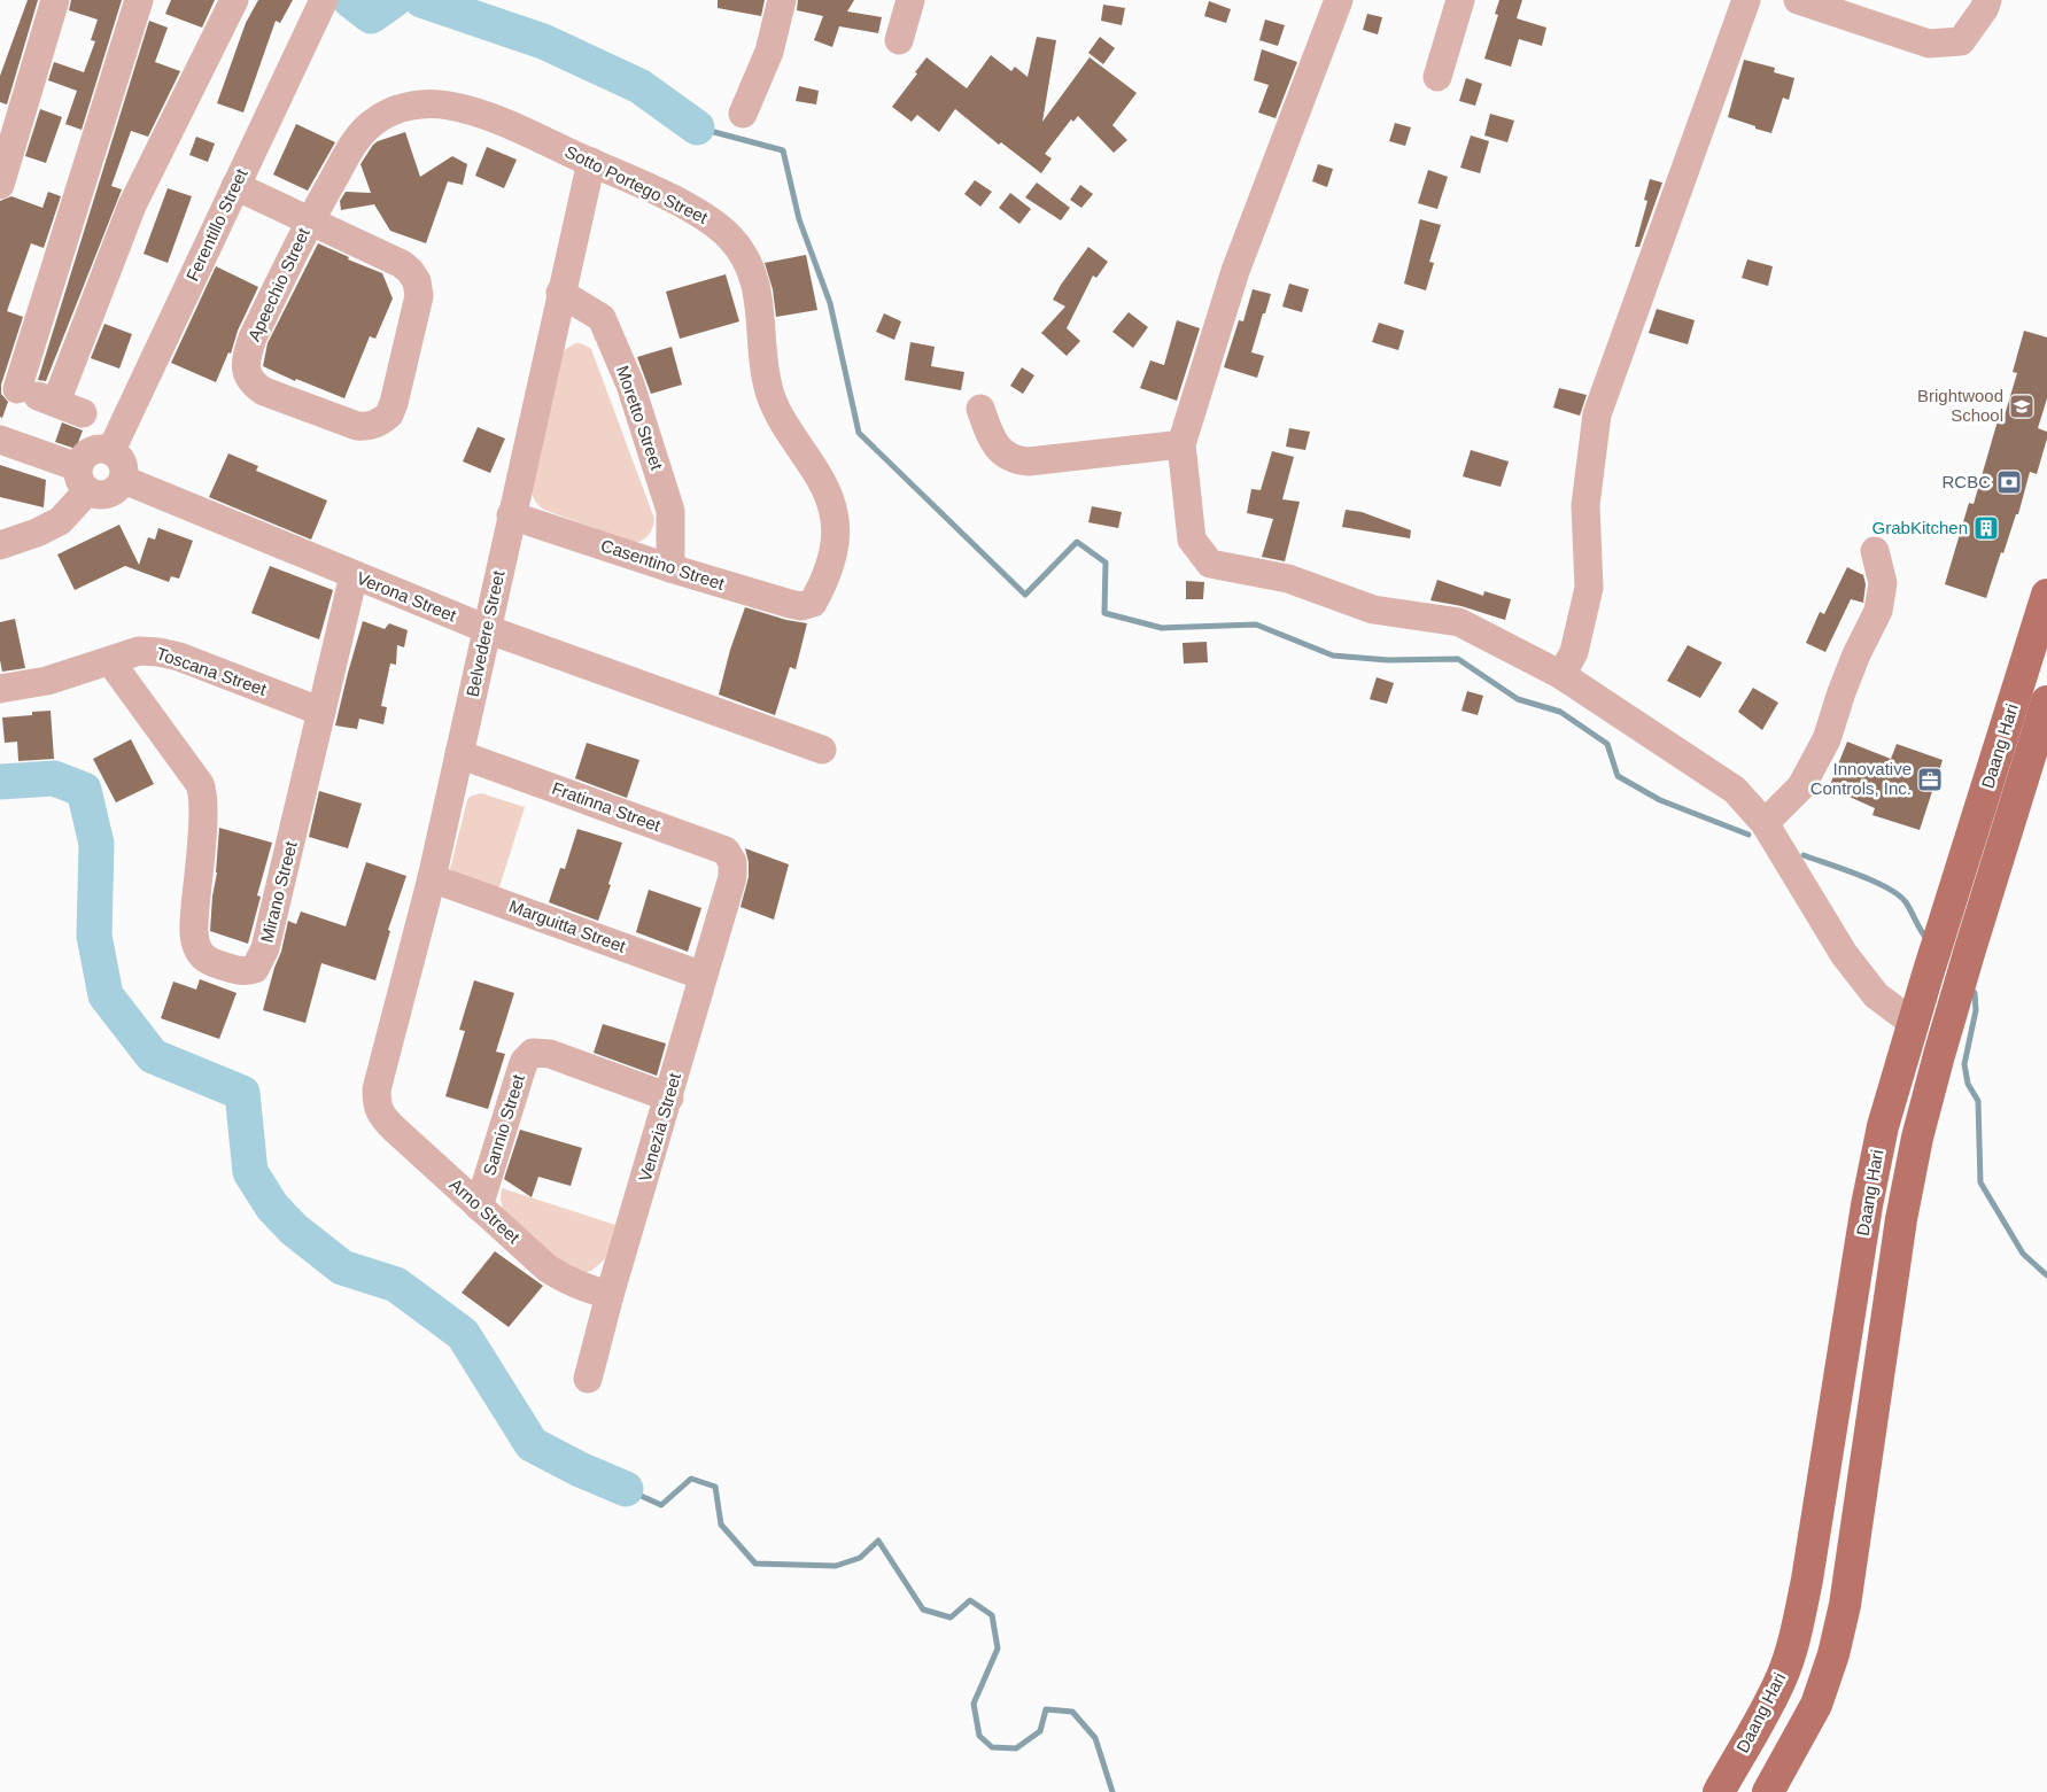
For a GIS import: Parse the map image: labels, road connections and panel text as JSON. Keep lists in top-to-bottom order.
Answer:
{
  "streets": {
    "main road": ["Daang Hari"],
    "street": [
      "Sotto Portego Street",
      "Ferentillo Street",
      "Apeechio Street",
      "Moretto Street",
      "Casentino Street",
      "Verona Street",
      "Belvedere Street",
      "Toscana Street",
      "Fratinna Street",
      "Mirano Street",
      "Marguitta Street",
      "Sannio Street",
      "Venezia Street",
      "Arno Street"
    ]
  },
  "crossings": [
    ["Sotto Portego Street", "Apeechio Street"],
    ["Sotto Portego Street", "Casentino Street"],
    ["Sotto Portego Street", "Belvedere Street"],
    ["Ferentillo Street", "Verona Street"],
    ["Moretto Street", "Casentino Street"],
    ["Moretto Street", "Belvedere Street"],
    ["Casentino Street", "Belvedere Street"],
    ["Verona Street", "Belvedere Street"],
    ["Verona Street", "Mirano Street"],
    ["Belvedere Street", "Fratinna Street"],
    ["Belvedere Street", "Marguitta Street"],
    ["Belvedere Street", "Arno Street"],
    ["Toscana Street", "Mirano Street"],
    ["Fratinna Street", "Venezia Street"],
    ["Marguitta Street", "Venezia Street"],
    ["Sannio Street", "Venezia Street"],
    ["Sannio Street", "Arno Street"],
    ["Venezia Street", "Arno Street"]
  ],
  "places": {
    "school or university": ["Brightwood School"],
    "bank": ["RCBC"],
    "building": ["GrabKitchen"],
    "office": ["Innovative Controls, Inc."]
  }
}
